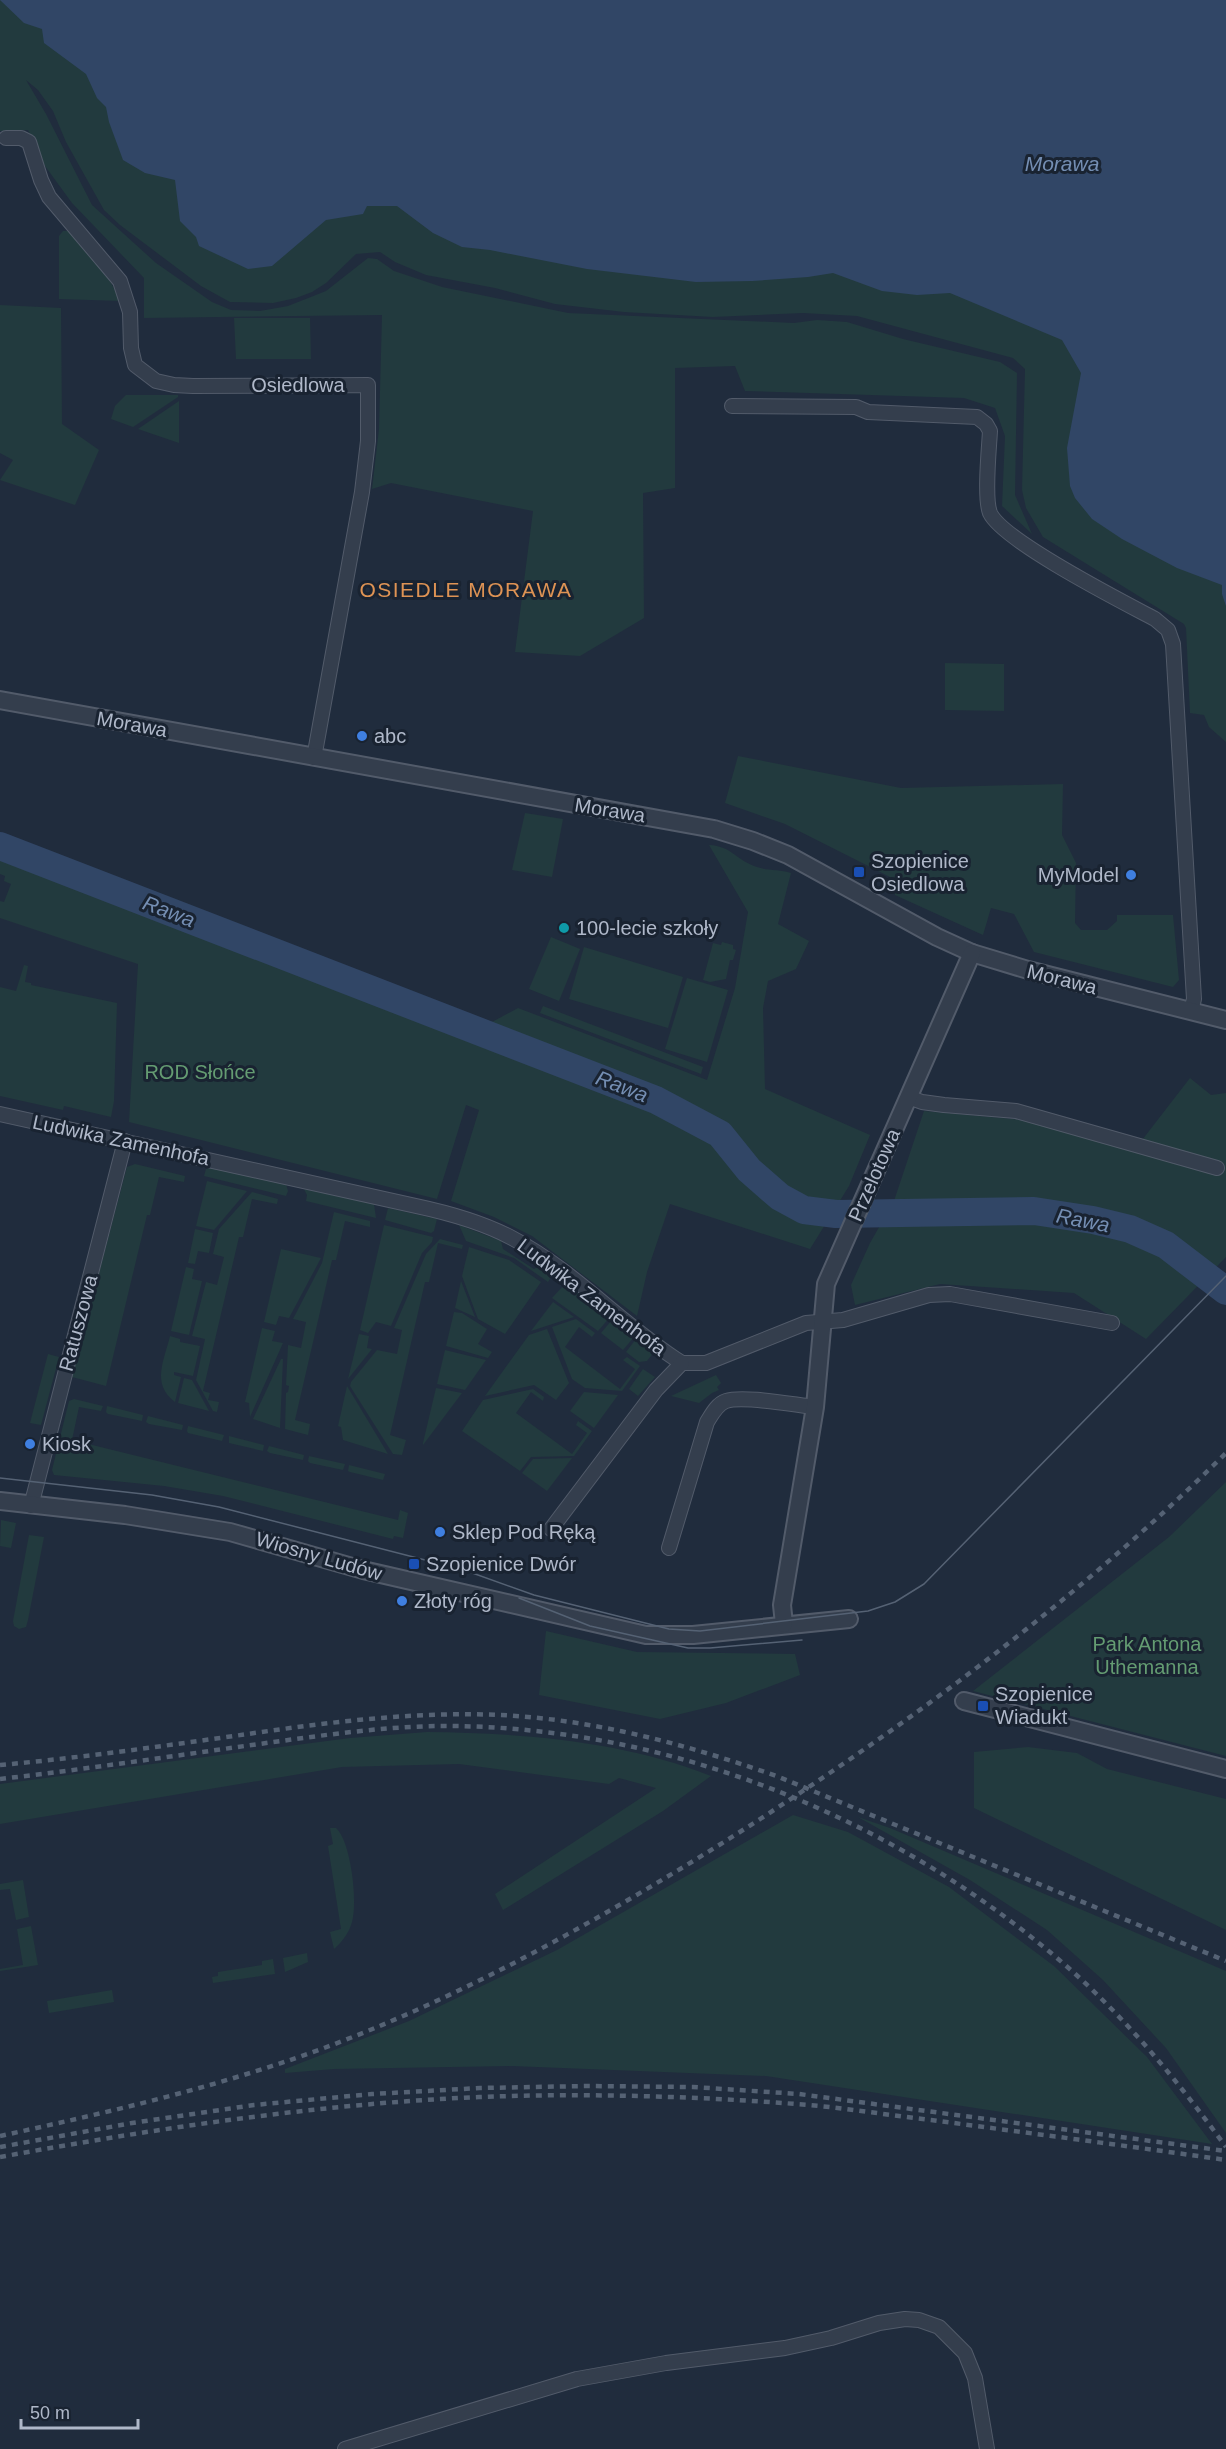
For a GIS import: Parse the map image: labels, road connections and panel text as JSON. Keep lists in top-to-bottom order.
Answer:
{
  "streets": {
    "street": [
      "Osiedlowa",
      "Morawa",
      "Ludwika Zamenhofa",
      "Przelotowa",
      "Ratuszowa",
      "Wiosny Ludów"
    ]
  },
  "crossings": [
    ["Osiedlowa", "Morawa"],
    ["Morawa", "Przelotowa"],
    ["Ludwika Zamenhofa", "Przelotowa"],
    ["Ludwika Zamenhofa", "Ratuszowa"],
    ["Przelotowa", "Wiosny Ludów"],
    ["Ratuszowa", "Wiosny Ludów"]
  ],
  "districts": ["OSIEDLE MORAWA"],
  "water": ["Morawa", "Rawa"],
  "parks": ["ROD Słońce", "Park Antona Uthemanna"],
  "places": {
    "other": [
      "abc",
      "MyModel",
      "100-lecie szkoły",
      "Kiosk",
      "Sklep Pod Ręką",
      "Złoty róg"
    ],
    "transit": ["Szopienice Osiedlowa", "Szopienice Dwór", "Szopienice Wiadukt"]
  },
  "scale_bar": "50 m"
}
